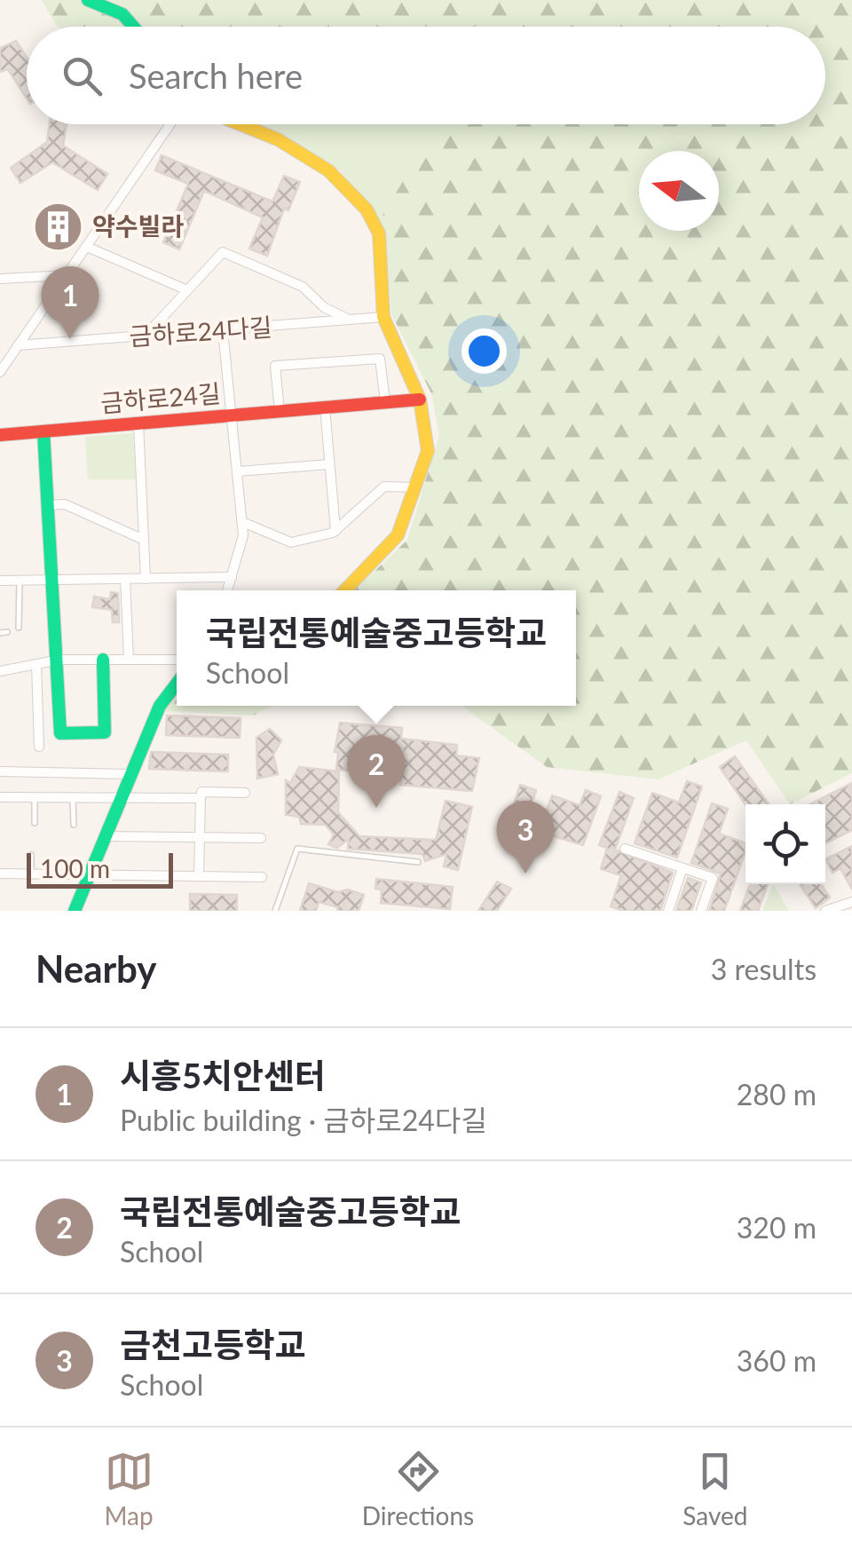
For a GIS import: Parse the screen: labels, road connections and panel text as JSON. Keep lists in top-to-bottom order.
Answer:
{
  "streets": {
    "street": ["금하로24다길", "금하로24길"]
  },
  "places": {
    "building": ["약수빌라"]
  },
  "scale_bar": "100 m",
  "north": "left",
  "page": {
    "search": "Search here",
    "pins": ["1", "2", "3"],
    "popup": ["국립전통예술중고등학교", "School"],
    "scale": "100 m",
    "heading": ["Nearby", "3 results"],
    "list": [
      {
        "mark": "1",
        "name": "시흥5치안센터",
        "note": "Public building · 금하로24다길",
        "value": "280 m"
      },
      {
        "mark": "2",
        "name": "국립전통예술중고등학교",
        "note": "School",
        "value": "320 m"
      },
      {
        "mark": "3",
        "name": "금천고등학교",
        "note": "School",
        "value": "360 m"
      }
    ],
    "nav": ["Map", "Directions", "Saved"]
  }
}
